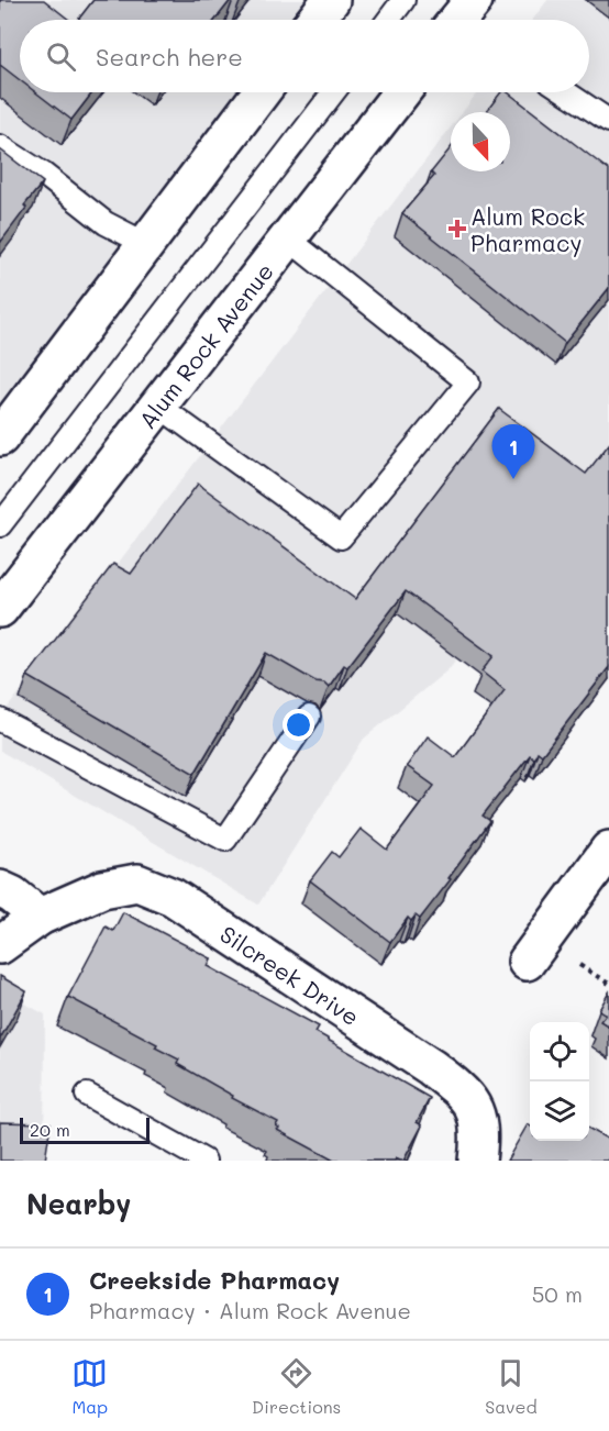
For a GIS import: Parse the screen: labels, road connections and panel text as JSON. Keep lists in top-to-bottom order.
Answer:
{
  "streets": {
    "main road": ["Alum Rock Avenue", "Silcreek Drive"]
  },
  "places": {
    "health": ["Alum Rock Pharmacy"]
  },
  "scale_bar": "20 m",
  "north": "bottom",
  "page": {
    "search": "Search here",
    "pins": "1",
    "scale": "20 m",
    "heading": "Nearby",
    "list": [
      {
        "mark": "1",
        "name": "Creekside Pharmacy",
        "note": "Pharmacy · Alum Rock Avenue",
        "value": "50 m"
      }
    ],
    "nav": ["Map", "Directions", "Saved"]
  }
}
